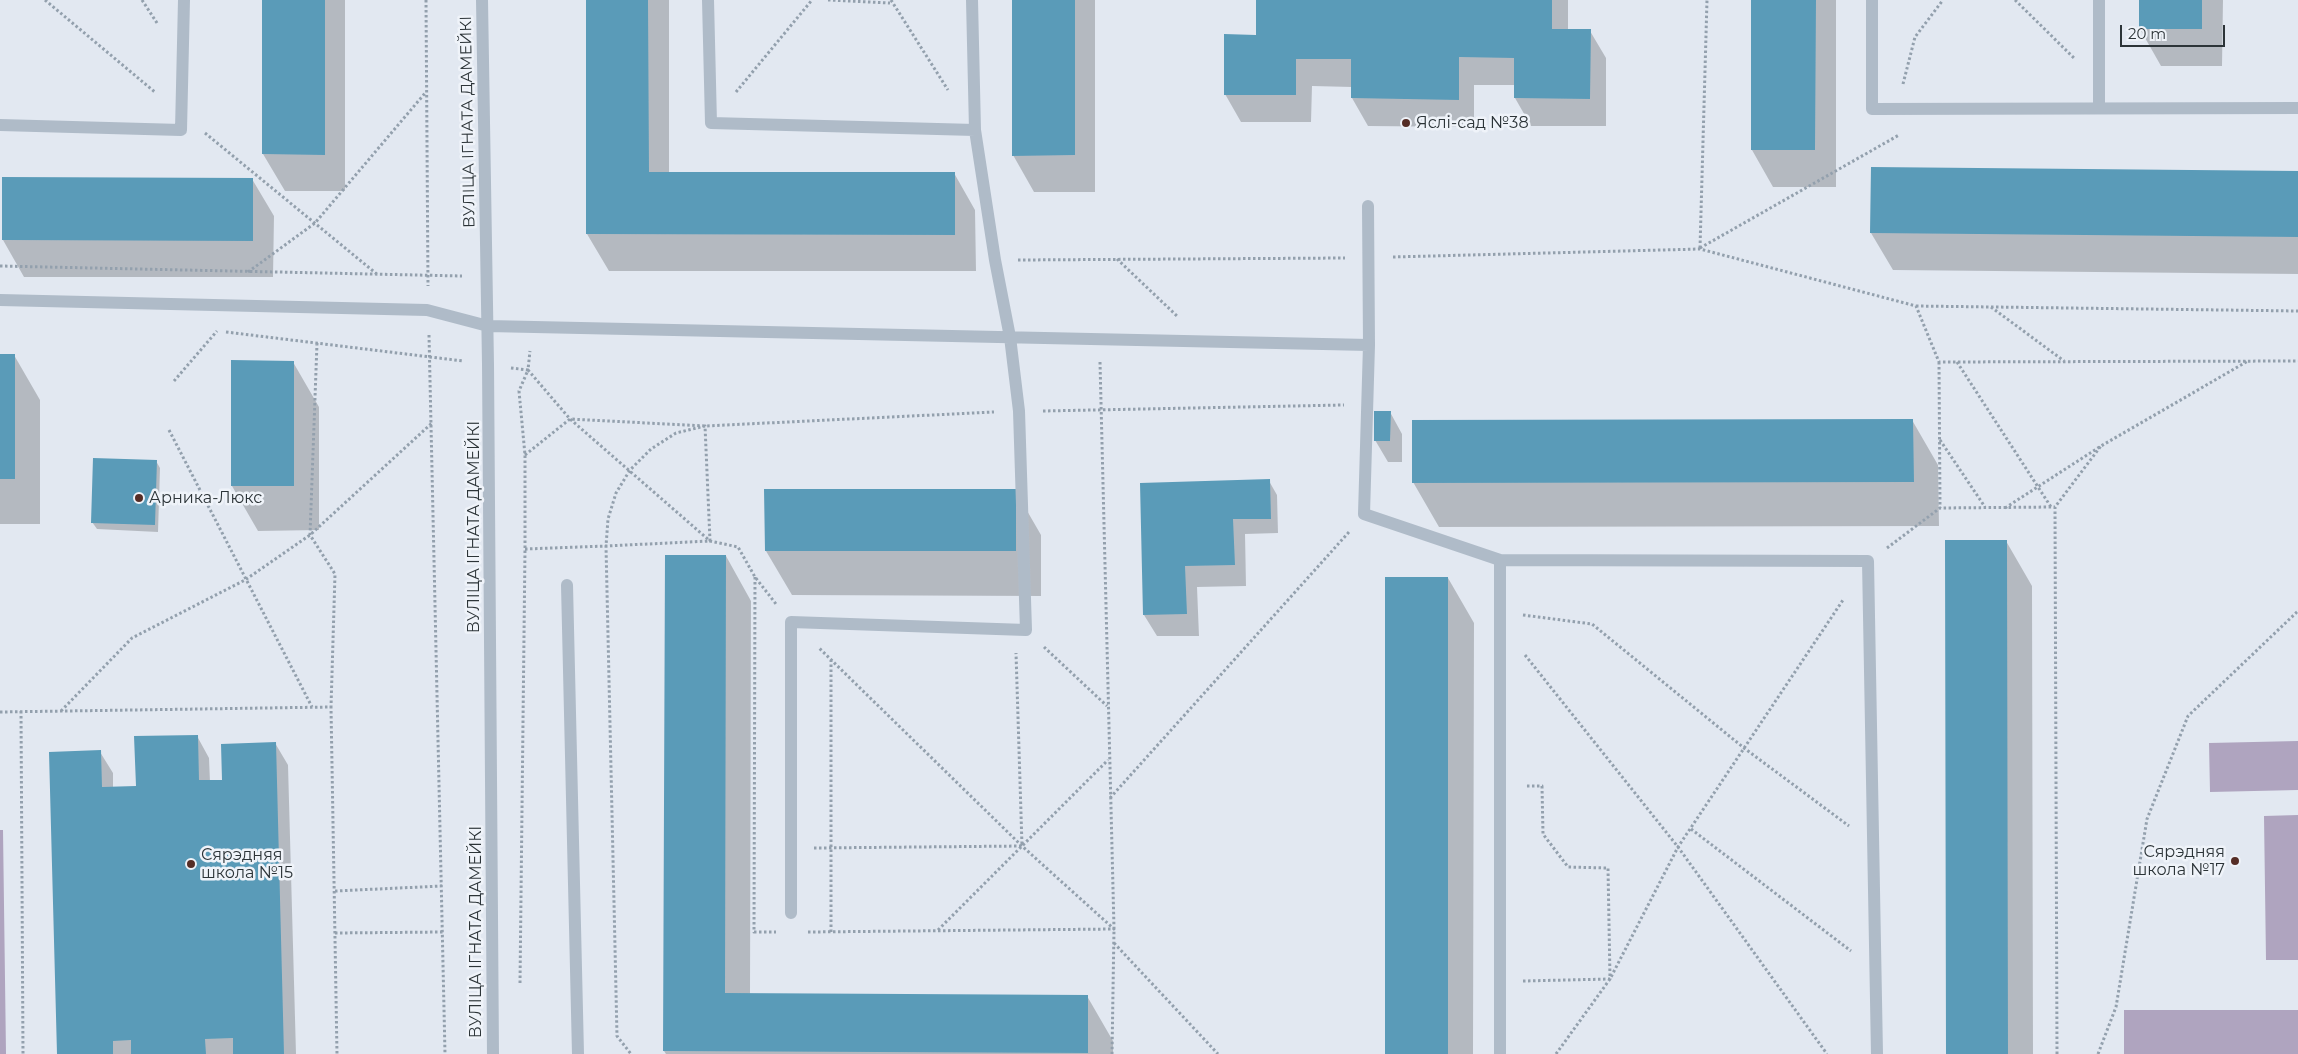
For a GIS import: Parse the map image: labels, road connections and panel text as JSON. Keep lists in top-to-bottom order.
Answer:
{
  "streets": {
    "street": ["ВУЛІЦА ІГНАТА ДАМЕЙКІ"]
  },
  "places": [
    "Яслі-сад №38",
    "Арника-Люкс",
    "Сярэдняя школа №17",
    "Сярэдняя школа №15"
  ],
  "scale_bar": "20 m"
}
